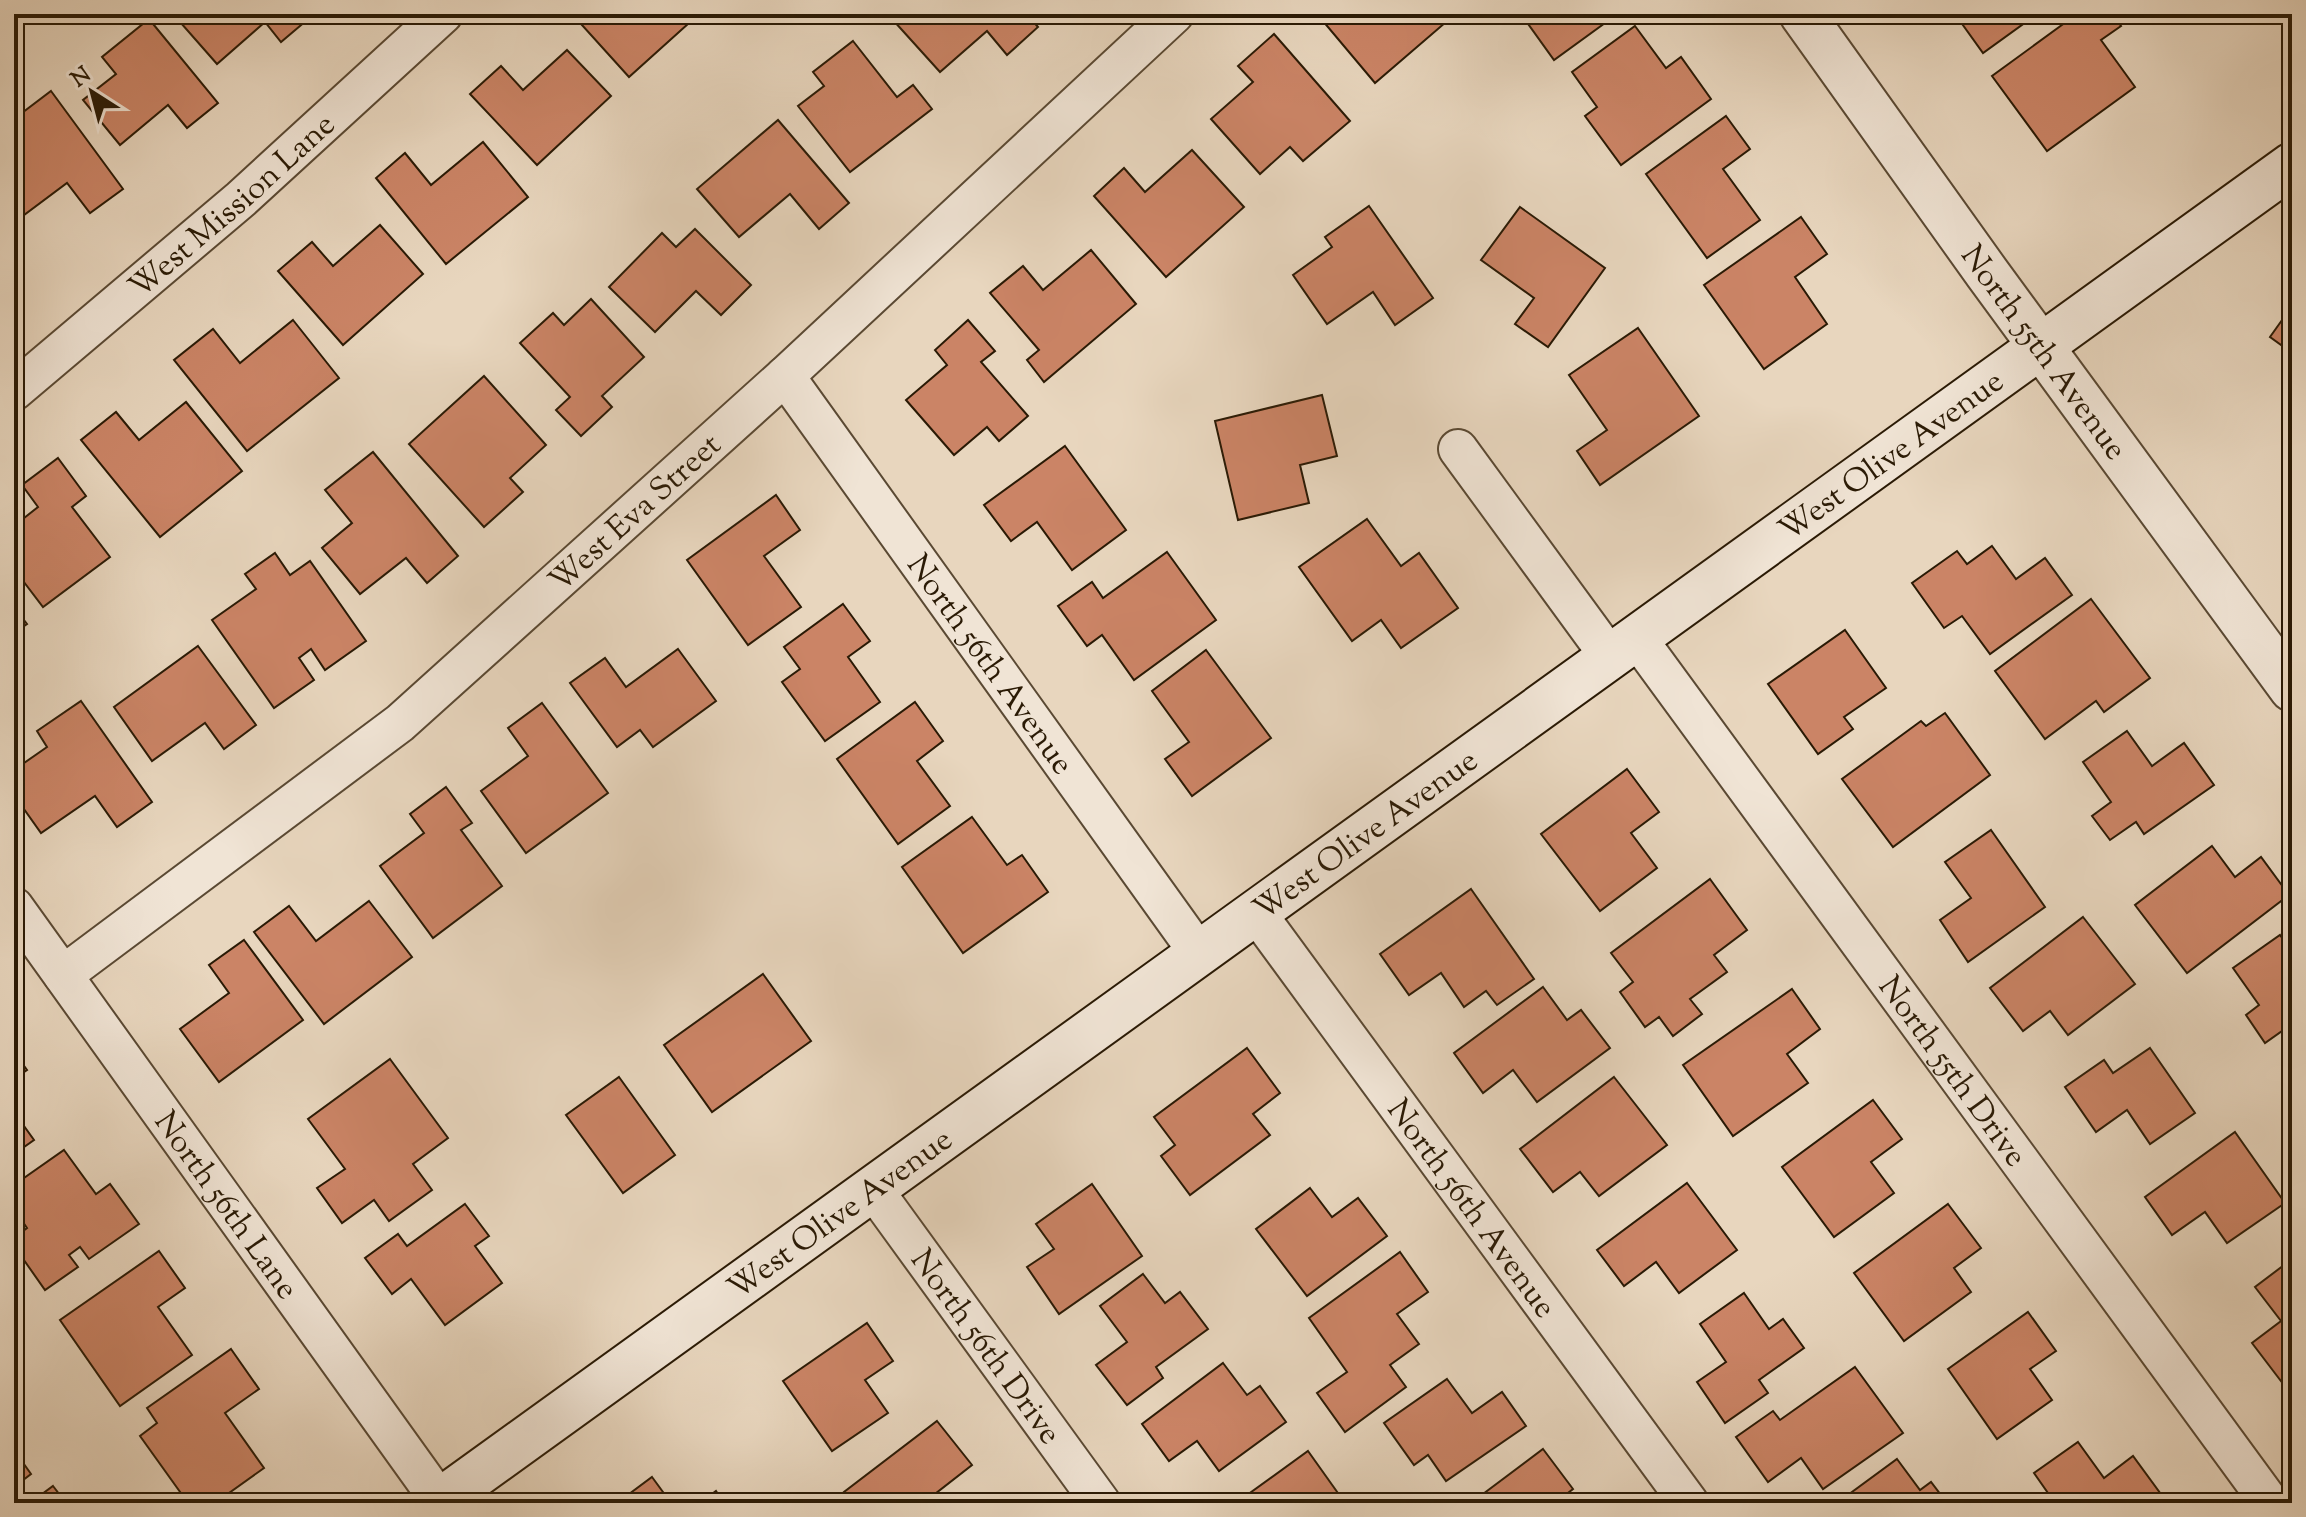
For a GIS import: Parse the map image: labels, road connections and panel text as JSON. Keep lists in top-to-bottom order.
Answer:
{
  "streets": {
    "main road": ["North 55th Avenue", "West Olive Avenue"],
    "street": [
      "West Mission Lane",
      "West Eva Street",
      "North 56th Avenue",
      "North 55th Drive",
      "North 56th Lane",
      "North 56th Drive"
    ]
  },
  "crossings": [
    ["North 55th Avenue", "West Olive Avenue"],
    ["West Olive Avenue", "North 56th Avenue"],
    ["West Olive Avenue", "North 55th Drive"],
    ["West Olive Avenue", "North 56th Lane"],
    ["West Olive Avenue", "North 56th Drive"],
    ["West Eva Street", "North 56th Avenue"],
    ["West Eva Street", "North 56th Lane"]
  ],
  "north": "top left"
}
